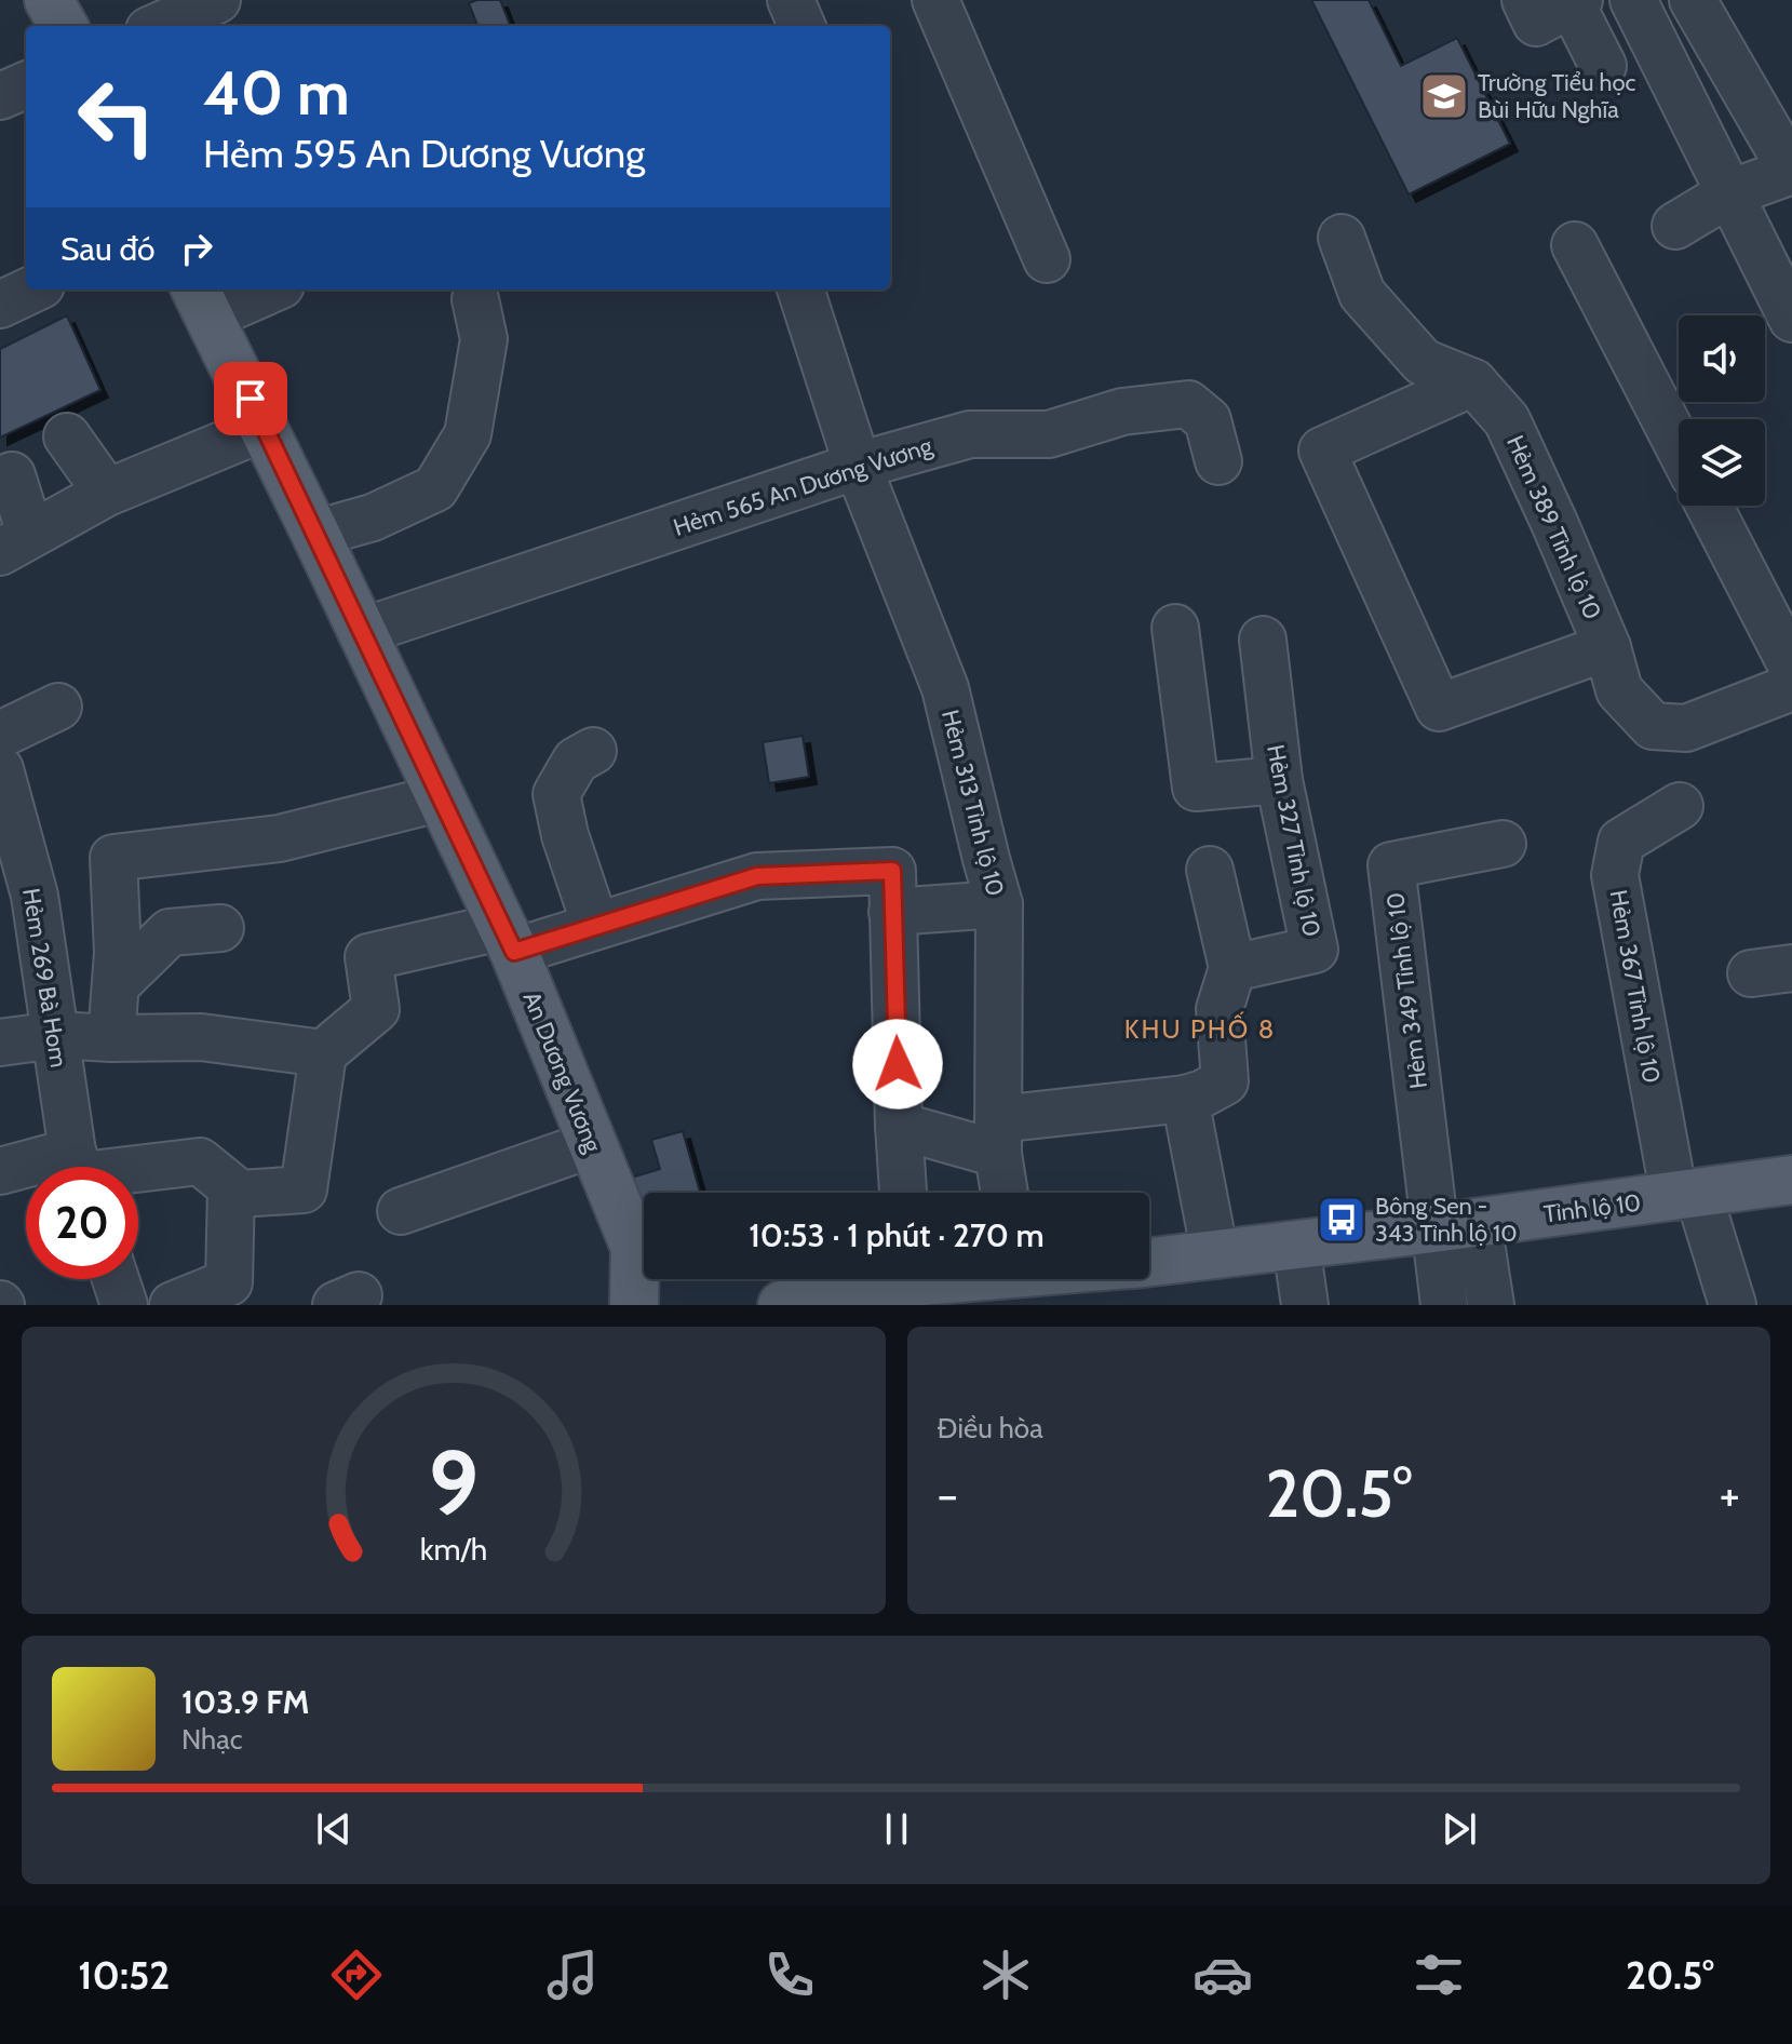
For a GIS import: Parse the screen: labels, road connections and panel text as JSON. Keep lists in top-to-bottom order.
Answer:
{
  "streets": {
    "main road": ["An Dương Vương", "Tỉnh lộ 10"],
    "street": [
      "Hẻm 565 An Dương Vương",
      "Hẻm 389 Tỉnh lộ 10",
      "Hẻm 313 Tỉnh lộ 10",
      "Hẻm 327 Tỉnh lộ 10",
      "Hẻm 269 Bà Hom",
      "Hẻm 367 Tỉnh lộ 10",
      "Hẻm 349 Tỉnh lộ 10"
    ]
  },
  "crossings": [
    ["Hẻm 565 An Dương Vương", "Hẻm 313 Tỉnh lộ 10"],
    ["Hẻm 565 An Dương Vương", "An Dương Vương"],
    ["Hẻm 367 Tỉnh lộ 10", "Tỉnh lộ 10"],
    ["Hẻm 349 Tỉnh lộ 10", "Tỉnh lộ 10"]
  ],
  "districts": ["KHU PHỐ 8"],
  "places": {
    "school or university": ["Trường Tiểu học Bùi Hữu Nghĩa"],
    "bus stop": ["Bông Sen - 343 Tỉnh lộ 10"]
  },
  "page": {
    "turn": ["40 m", "Hẻm 595 An Dương Vương"],
    "then": "Sau đó",
    "limit": "20",
    "trip": "10:53 · 1 phút · 270 m",
    "tile": "Điều hòa",
    "heat": ["−", "20.5°", "+"],
    "song": ["103.9 FM", "Nhạc"],
    "tabs": ["10:52", "20.5°"],
    "gauge": ["9", "km/h"]
  }
}
